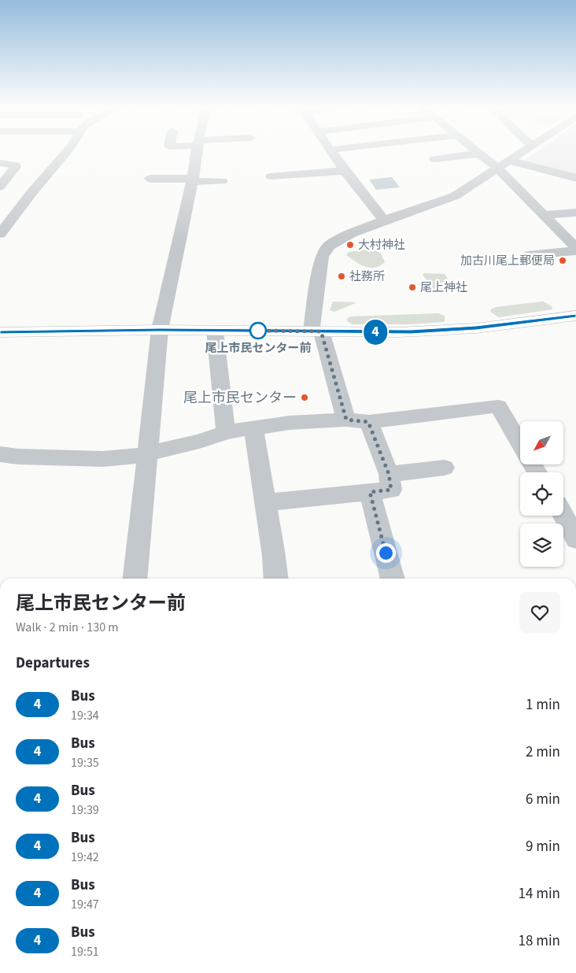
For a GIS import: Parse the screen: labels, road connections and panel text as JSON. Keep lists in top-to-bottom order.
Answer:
{
  "places": [
    "大村神社",
    "加古川尾上郵便局",
    "社務所",
    "尾上神社",
    "尾上市民センター前",
    "尾上市民センター"
  ],
  "lines": ["bus line 4"],
  "north": "bottom left",
  "page": {
    "on_map": "4",
    "heading": [
      ["尾上市民センター前", "Walk · 2 min · 130 m"],
      "Departures"
    ],
    "list": [
      {
        "mark": "4",
        "name": "Bus",
        "note": "19:34",
        "value": "1 min"
      },
      {
        "mark": "4",
        "name": "Bus",
        "note": "19:35",
        "value": "2 min"
      },
      {
        "mark": "4",
        "name": "Bus",
        "note": "19:39",
        "value": "6 min"
      },
      {
        "mark": "4",
        "name": "Bus",
        "note": "19:42",
        "value": "9 min"
      },
      {
        "mark": "4",
        "name": "Bus",
        "note": "19:47",
        "value": "14 min"
      },
      {
        "mark": "4",
        "name": "Bus",
        "note": "19:51",
        "value": "18 min"
      }
    ]
  }
}
